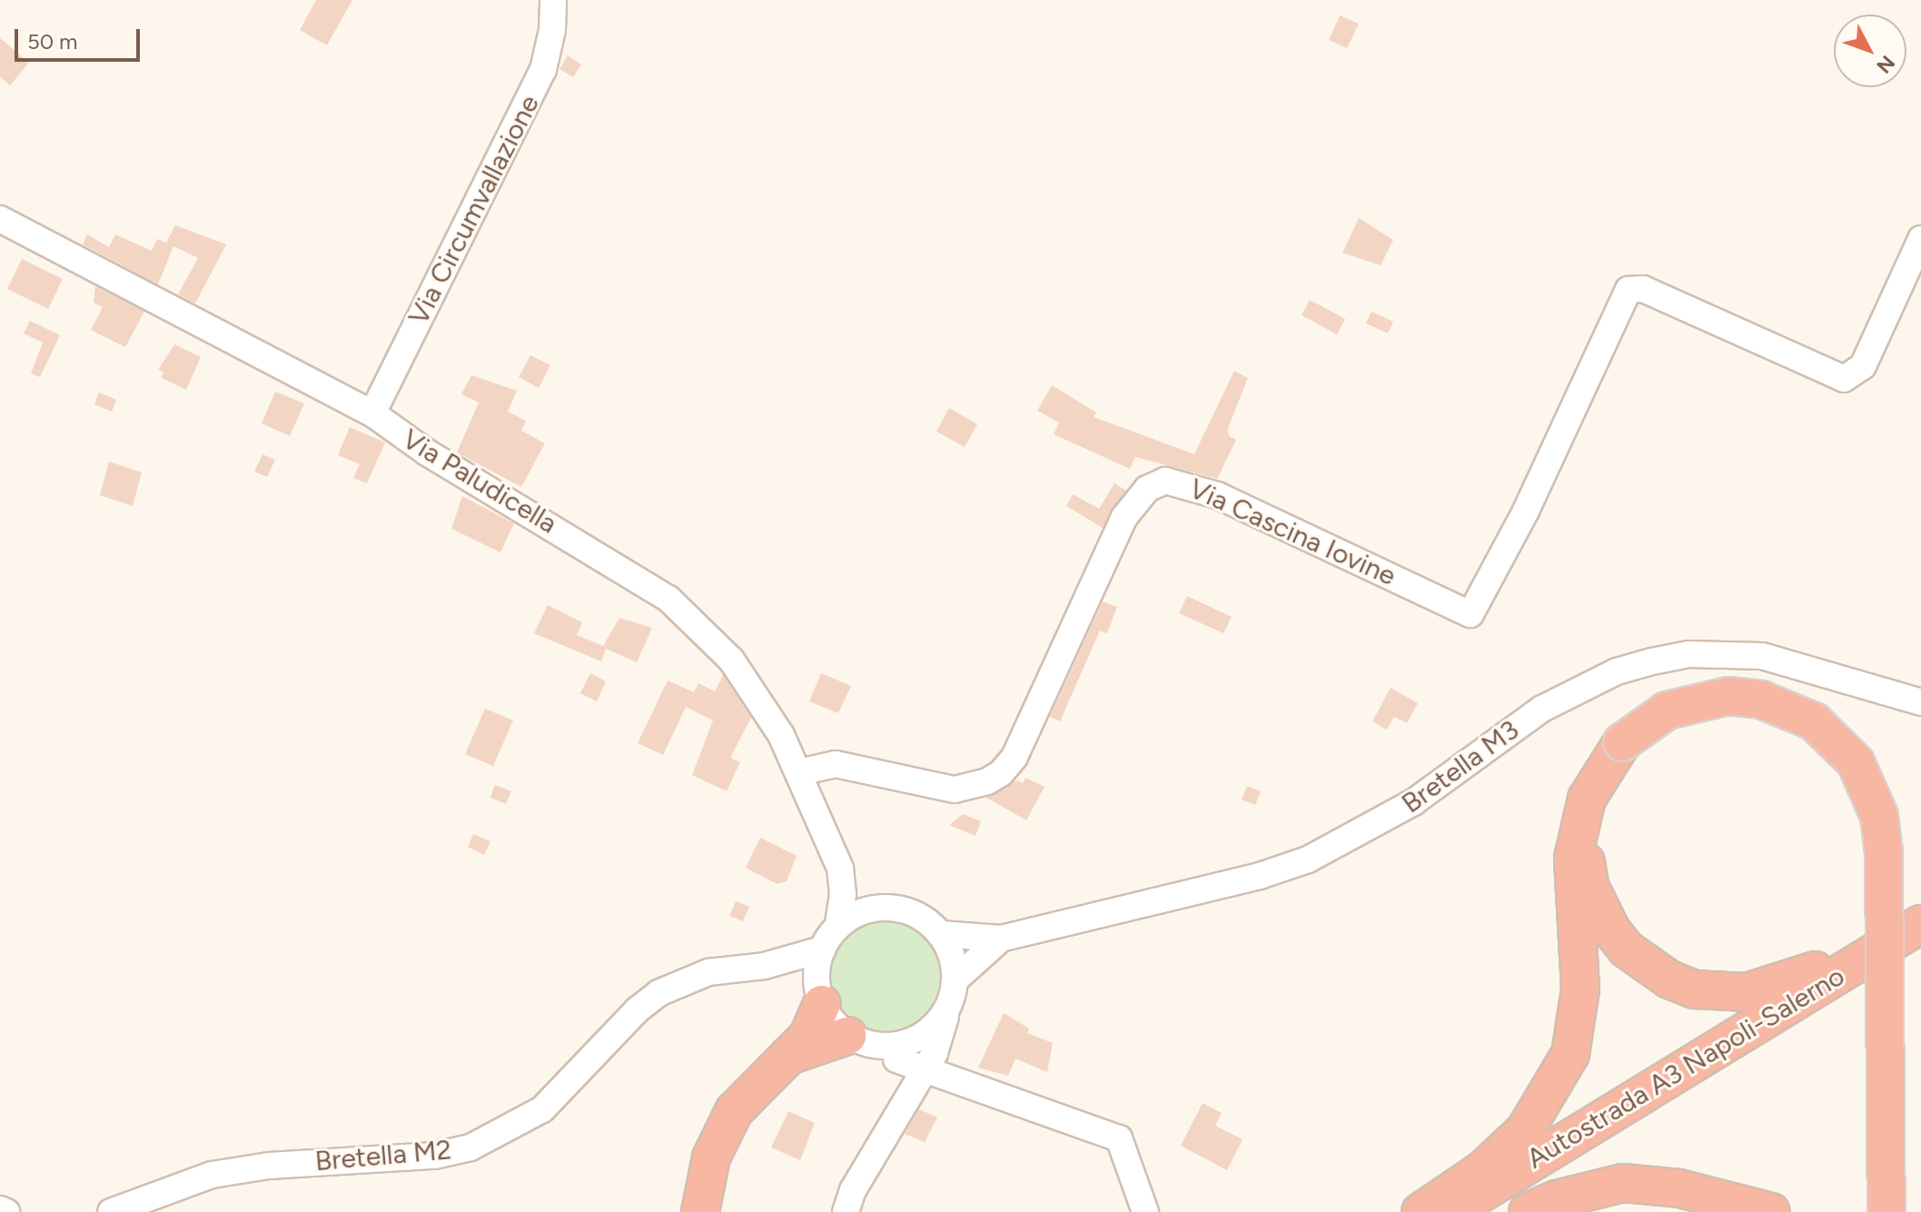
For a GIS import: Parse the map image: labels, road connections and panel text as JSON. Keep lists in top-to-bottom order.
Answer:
{
  "streets": {
    "highway": ["Autostrada A3 Napoli-Salerno"],
    "street": [
      "Via Circumvallazione",
      "Via Paludicella",
      "Via Cascina Iovine",
      "Bretella M3",
      "Bretella M2"
    ]
  },
  "crossings": [
    ["Via Circumvallazione", "Via Paludicella"],
    ["Via Paludicella", "Via Cascina Iovine"],
    ["Via Paludicella", "Bretella M3"],
    ["Via Paludicella", "Bretella M2"],
    ["Bretella M3", "Bretella M2"]
  ],
  "scale_bar": "50 m",
  "north": "bottom right"
}
